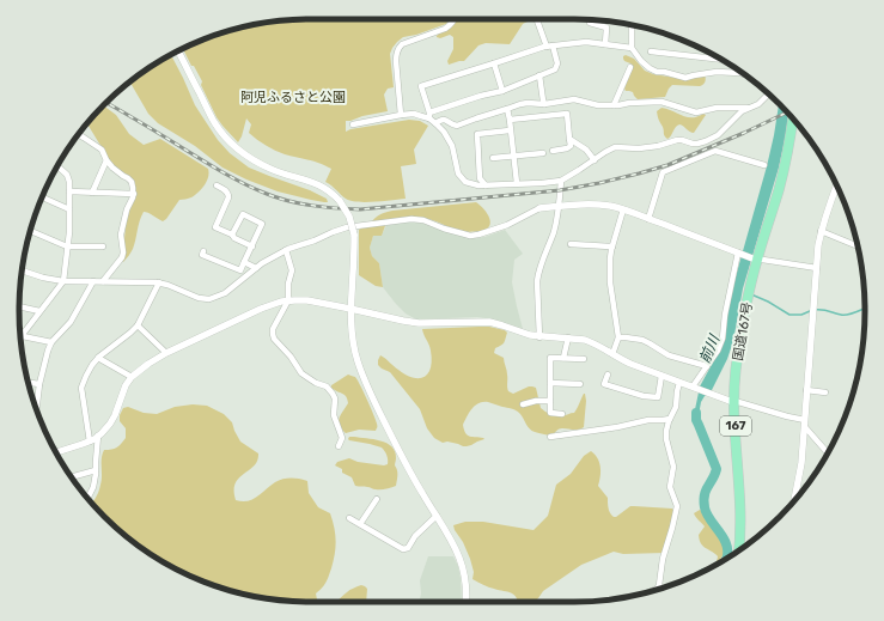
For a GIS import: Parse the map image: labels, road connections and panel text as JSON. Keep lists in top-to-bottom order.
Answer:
{
  "streets": {
    "highway": ["国道167号", "167"]
  },
  "water": ["前川"],
  "parks": ["阿児ふるさと公園"]
}
